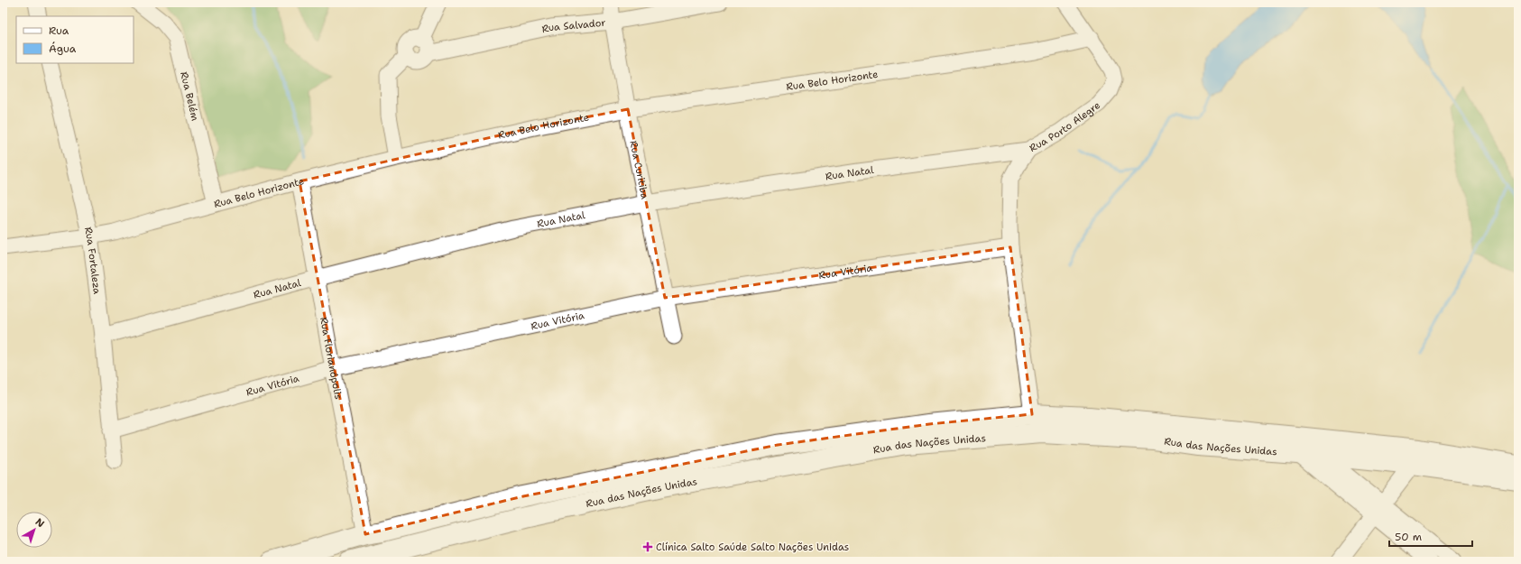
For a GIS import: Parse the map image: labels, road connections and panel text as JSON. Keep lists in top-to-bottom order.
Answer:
{
  "streets": {
    "main road": ["Rua das Nações Unidas"],
    "street": [
      "Rua Salvador",
      "Rua Belo Horizonte",
      "Rua Belém",
      "Rua Porto Alegre",
      "Rua Curitiba",
      "Rua Natal",
      "Rua Fortaleza",
      "Rua Vitória",
      "Rua Florianópolis"
    ]
  },
  "crossings": [
    ["Rua Salvador", "Rua Curitiba"],
    ["Rua Belo Horizonte", "Rua Belém"],
    ["Rua Belo Horizonte", "Rua Porto Alegre"],
    ["Rua Belo Horizonte", "Rua Curitiba"],
    ["Rua Belo Horizonte", "Rua Fortaleza"],
    ["Rua Belo Horizonte", "Rua Florianópolis"],
    ["Rua Porto Alegre", "Rua Natal"],
    ["Rua Porto Alegre", "Rua Vitória"],
    ["Rua Porto Alegre", "Rua das Nações Unidas"],
    ["Rua Curitiba", "Rua Natal"],
    ["Rua Curitiba", "Rua Vitória"],
    ["Rua Natal", "Rua Fortaleza"],
    ["Rua Natal", "Rua Florianópolis"],
    ["Rua Fortaleza", "Rua Vitória"],
    ["Rua Vitória", "Rua Florianópolis"],
    ["Rua Florianópolis", "Rua das Nações Unidas"]
  ],
  "places": {
    "health": ["Clínica Salto Saúde Salto Nações Unidas"]
  },
  "legend": ["Rua", "Água"],
  "scale_bar": "50 m",
  "north": "top right"
}
